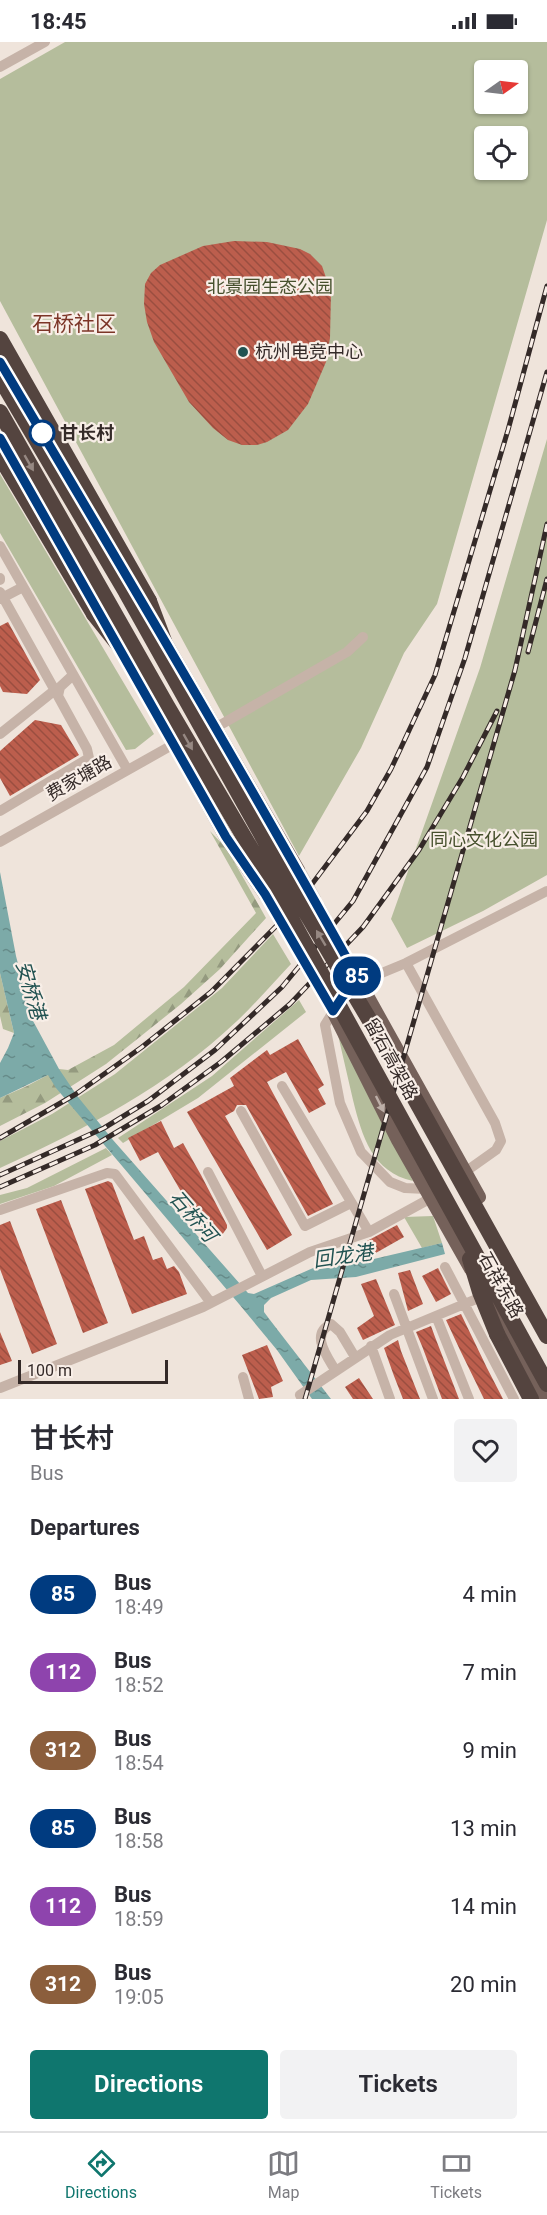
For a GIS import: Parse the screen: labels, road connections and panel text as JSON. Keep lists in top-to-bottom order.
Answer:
{
  "streets": {
    "highway": ["留石高架路"],
    "main road": ["石祥东路"],
    "street": ["费家塘路"]
  },
  "crossings": [
    ["留石高架路", "石祥东路"]
  ],
  "districts": ["石桥社区"],
  "water": ["安桥港", "石桥河", "回龙港"],
  "parks": ["北景园生态公园", "同心文化公园"],
  "places": ["杭州电竞中心", "甘长村"],
  "lines": ["bus line 85"],
  "scale_bar": "100 m",
  "north": "right",
  "page": {
    "status": "18:45",
    "on_map": "85",
    "scale": "100 m",
    "heading": [
      ["甘长村", "Bus"],
      "Departures"
    ],
    "list": [
      {
        "mark": "85",
        "name": "Bus",
        "note": "18:49",
        "value": "4 min"
      },
      {
        "mark": "112",
        "name": "Bus",
        "note": "18:52",
        "value": "7 min"
      },
      {
        "mark": "312",
        "name": "Bus",
        "note": "18:54",
        "value": "9 min"
      },
      {
        "mark": "85",
        "name": "Bus",
        "note": "18:58",
        "value": "13 min"
      },
      {
        "mark": "112",
        "name": "Bus",
        "note": "18:59",
        "value": "14 min"
      },
      {
        "mark": "312",
        "name": "Bus",
        "note": "19:05",
        "value": "20 min"
      }
    ],
    "buttons": ["Directions", "Tickets"],
    "tabs": ["Directions", "Map", "Tickets"]
  }
}
